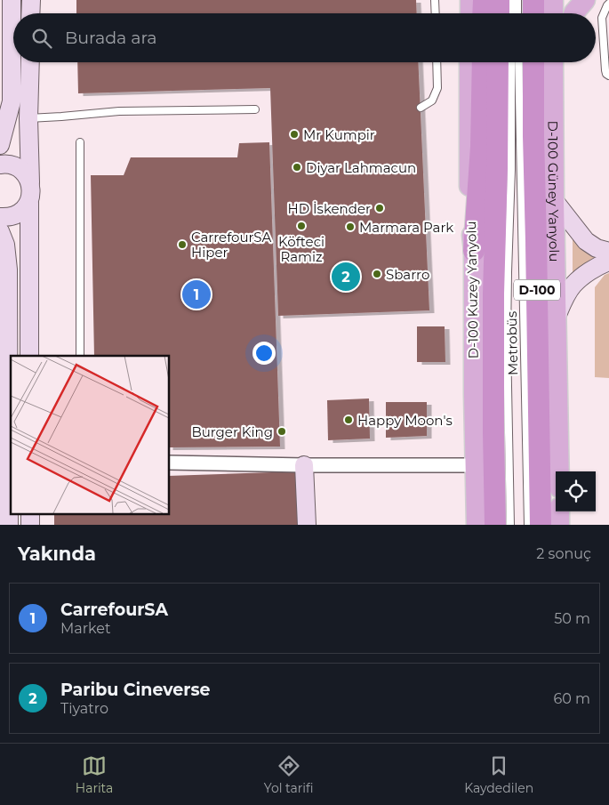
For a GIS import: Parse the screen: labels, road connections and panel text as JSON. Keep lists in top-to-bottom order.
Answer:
{
  "streets": {
    "highway": ["D-100"],
    "main road": ["D-100 Güney Yanyolu", "D-100 Kuzey Yanyolu"],
    "lane": ["Metrobüs"]
  },
  "places": [
    "Mr Kumpir",
    "Diyar Lahmacun",
    "HD İskender",
    "Köfteci Ramiz",
    "Marmara Park",
    "CarrefourSA Hiper",
    "Sbarro",
    "Happy Moon's",
    "Burger King"
  ],
  "page": {
    "search": "Burada ara",
    "pins": ["2", "1"],
    "heading": ["Yakında", "2 sonuç"],
    "list": [
      {
        "mark": "1",
        "name": "CarrefourSA",
        "note": "Market",
        "value": "50 m"
      },
      {
        "mark": "2",
        "name": "Paribu Cineverse",
        "note": "Tiyatro",
        "value": "60 m"
      }
    ],
    "nav": ["Harita", "Yol tarifi", "Kaydedilen"]
  }
}
